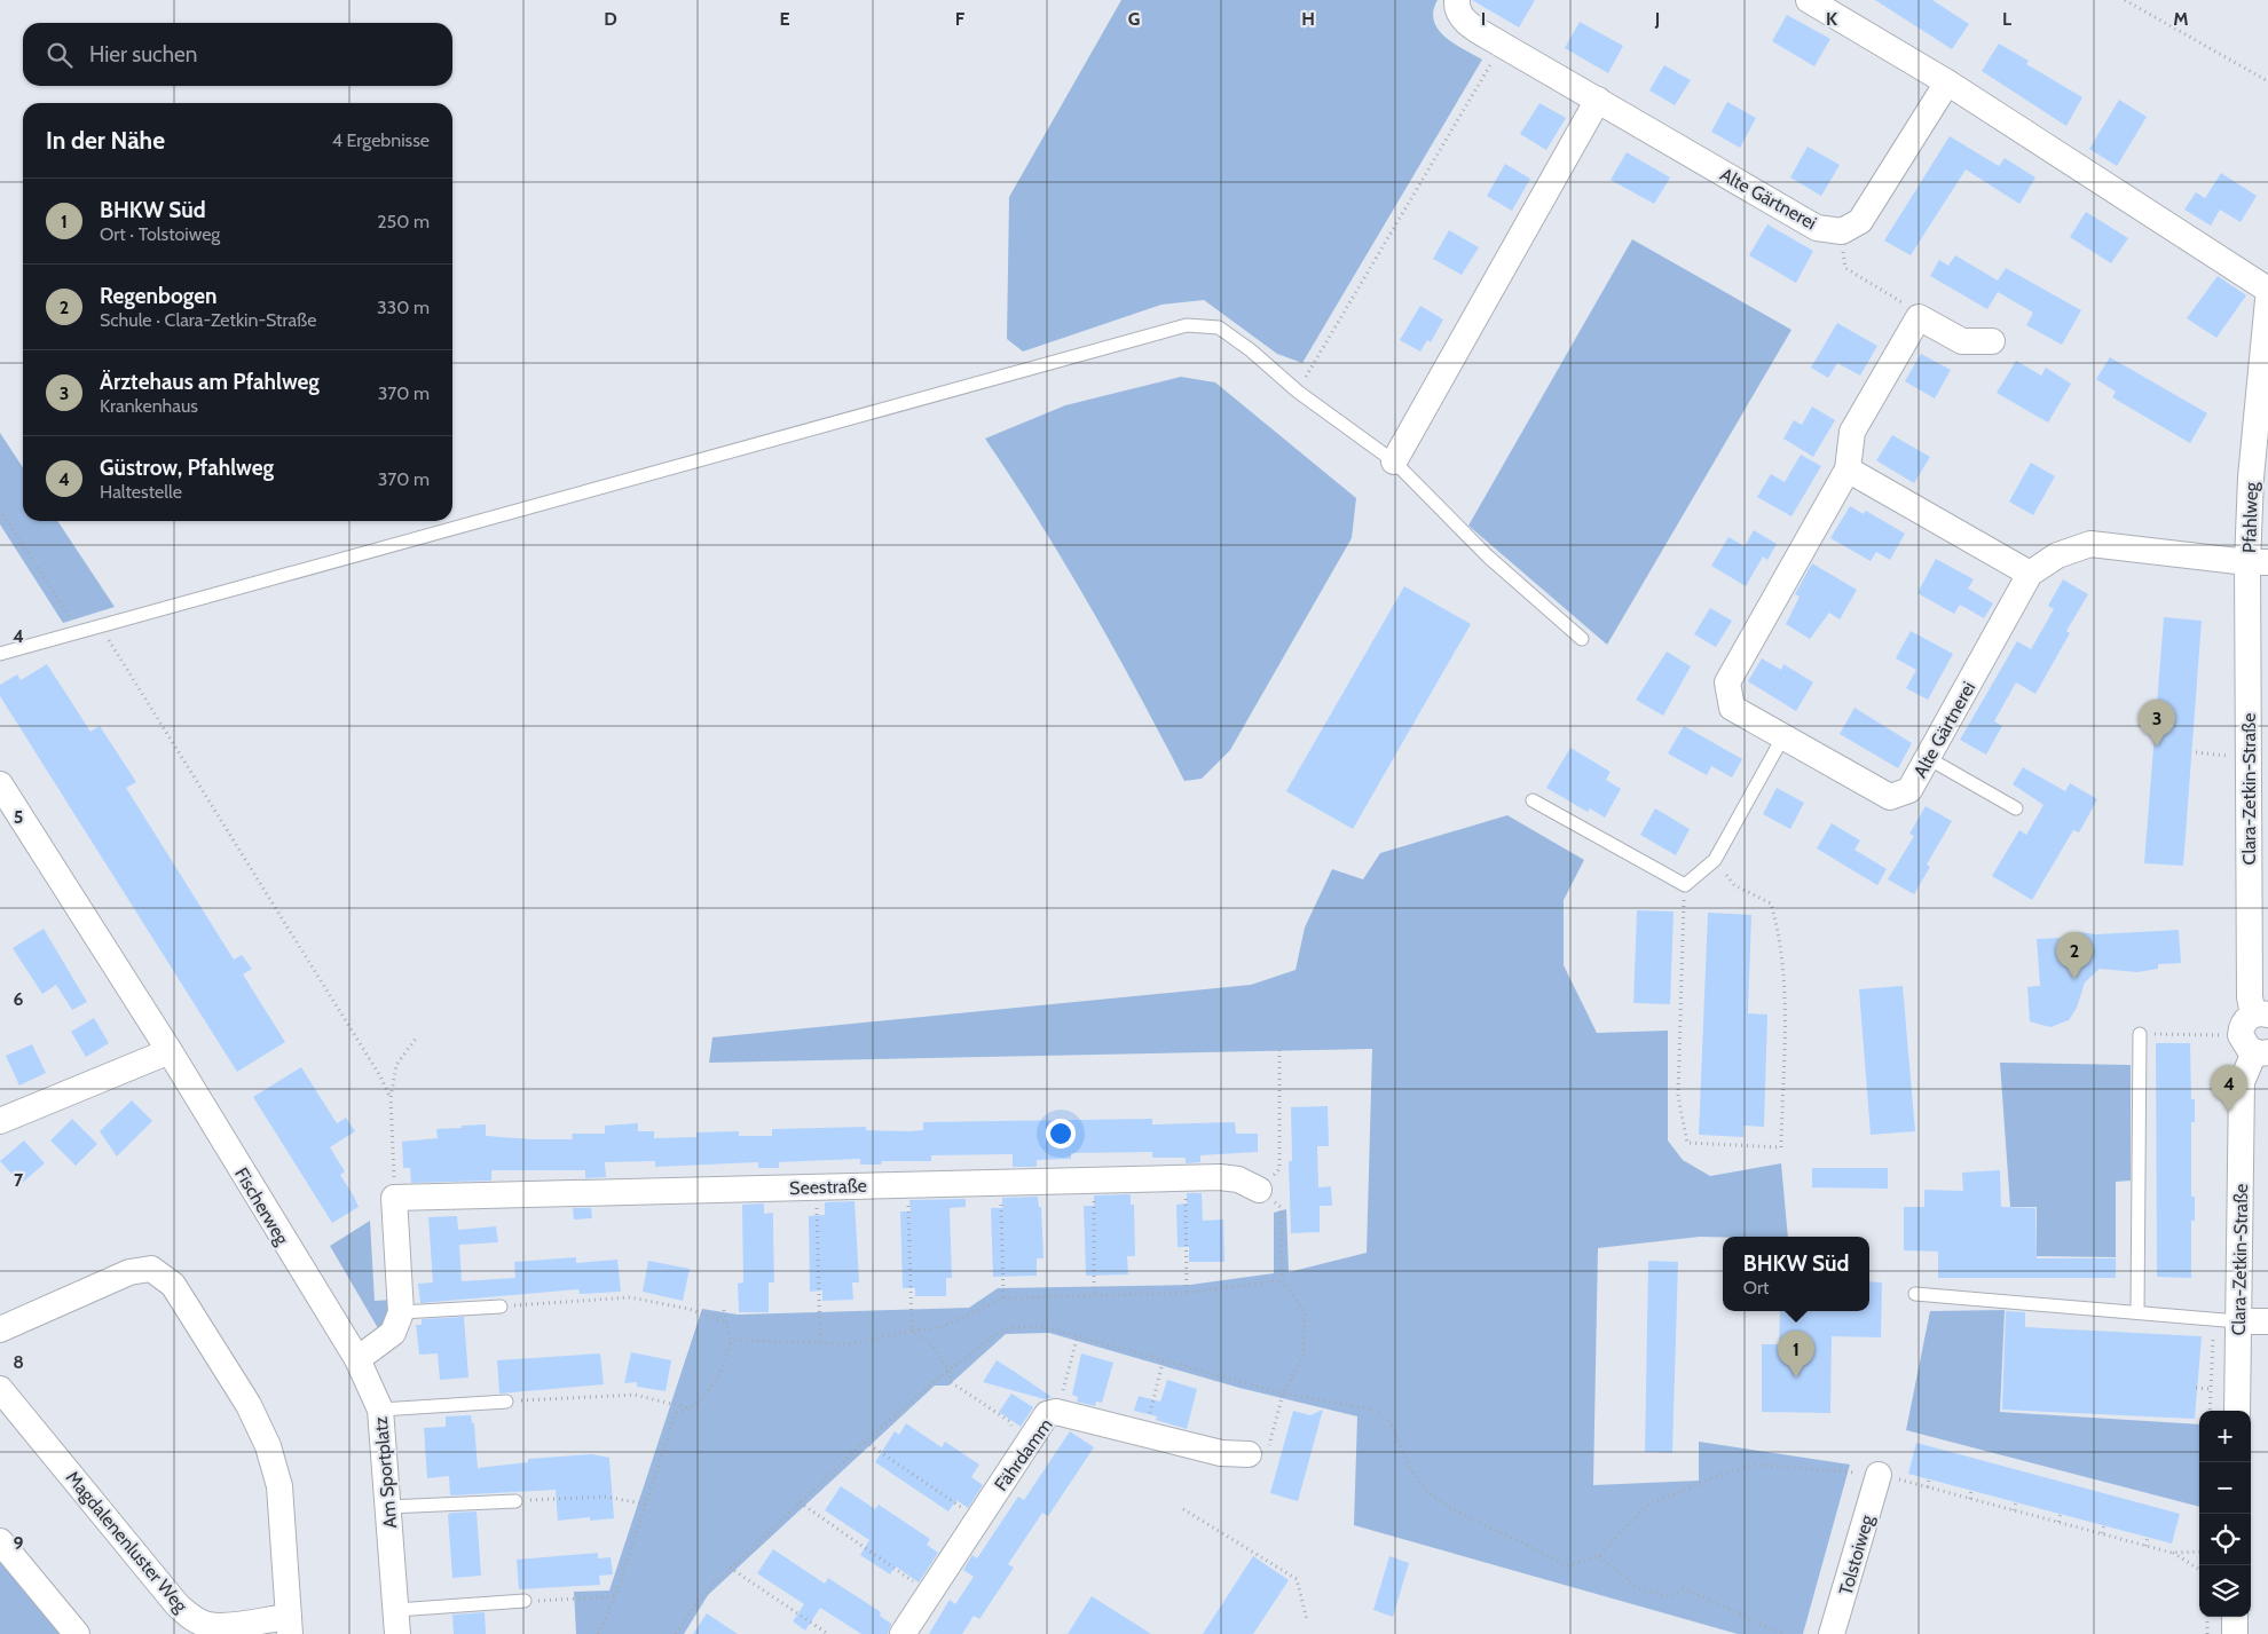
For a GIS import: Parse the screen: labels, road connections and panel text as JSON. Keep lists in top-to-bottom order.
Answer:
{
  "streets": {
    "street": [
      "Alte Gärtnerei",
      "Pfahlweg",
      "Clara-Zetkin-Straße",
      "Seestraße",
      "Fischerweg",
      "Fährdamm",
      "Am Sportplatz",
      "Magdalenenluster Weg",
      "Tolstoiweg"
    ]
  },
  "crossings": [
    ["Alte Gärtnerei", "Pfahlweg"],
    ["Alte Gärtnerei", "Clara-Zetkin-Straße"],
    ["Pfahlweg", "Clara-Zetkin-Straße"],
    ["Fischerweg", "Am Sportplatz"]
  ],
  "page": {
    "search": "Hier suchen",
    "heading": ["In der Nähe", "4 Ergebnisse"],
    "list": [
      {
        "mark": "1",
        "name": "BHKW Süd",
        "note": "Ort · Tolstoiweg",
        "value": "250 m"
      },
      {
        "mark": "2",
        "name": "Regenbogen",
        "note": "Schule · Clara-Zetkin-Straße",
        "value": "330 m"
      },
      {
        "mark": "3",
        "name": "Ärztehaus am Pfahlweg",
        "note": "Krankenhaus",
        "value": "370 m"
      },
      {
        "mark": "4",
        "name": "Güstrow, Pfahlweg",
        "note": "Haltestelle",
        "value": "370 m"
      }
    ],
    "pins": [
      "3",
      "2",
      "4",
      "1"
    ],
    "popup": ["BHKW Süd", "Ort"],
    "map_buttons": ["+", "−"]
  },
  "grid": {
    "columns": [
      "D",
      "E",
      "F",
      "G",
      "H",
      "I",
      "J",
      "K",
      "L",
      "M"
    ],
    "rows": [
      "4",
      "5",
      "6",
      "7",
      "8",
      "9"
    ]
  }
}
